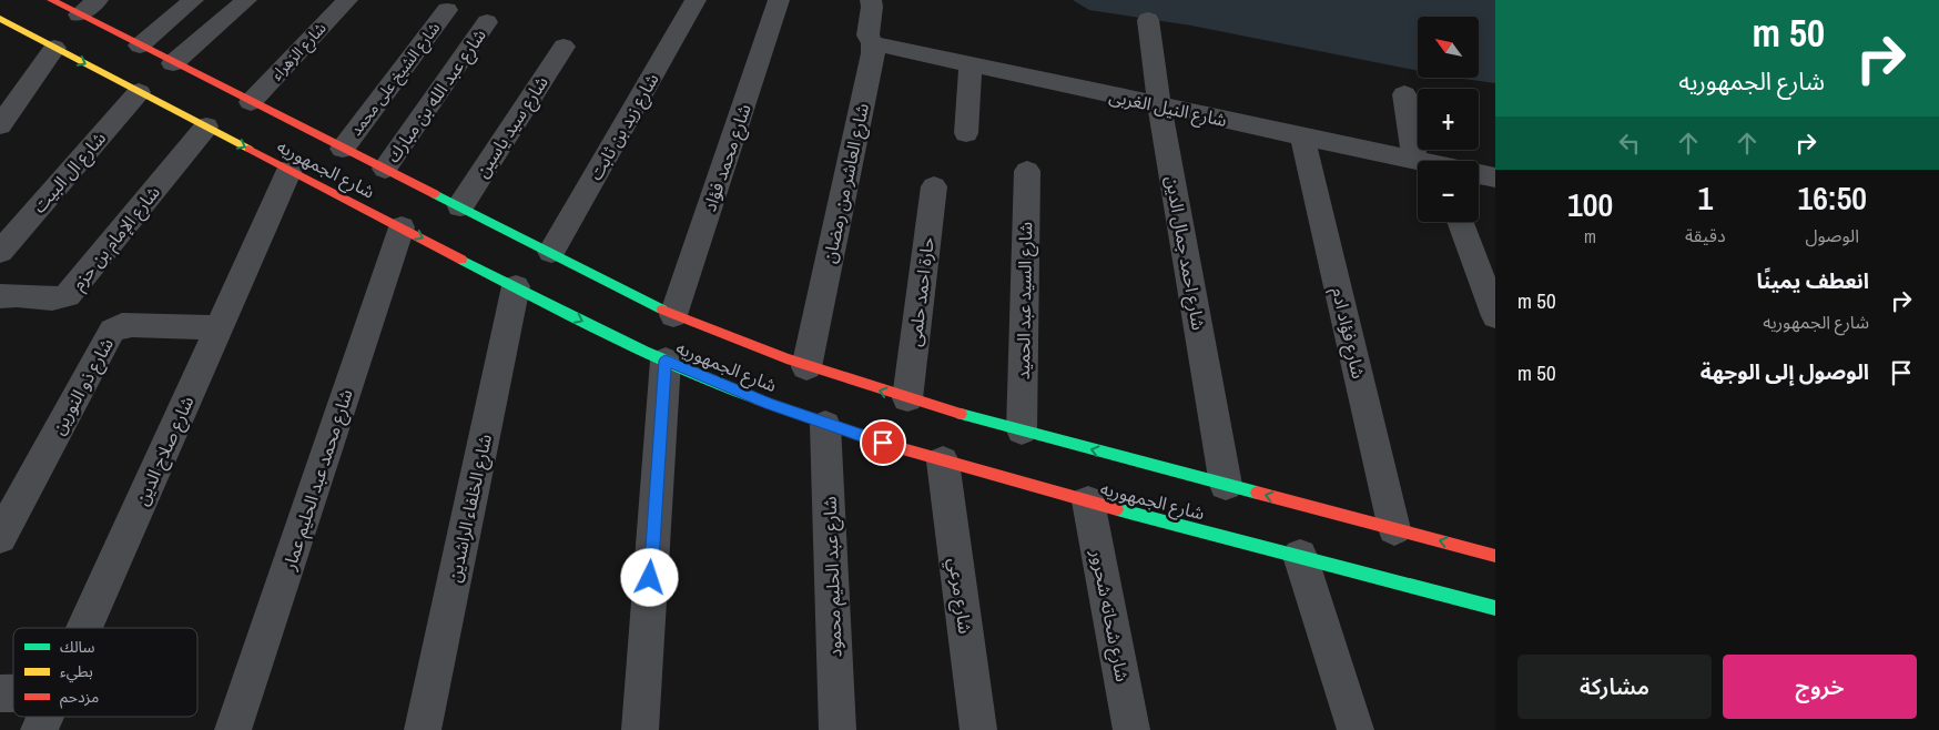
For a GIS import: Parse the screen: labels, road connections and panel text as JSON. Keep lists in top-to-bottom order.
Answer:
{
  "streets": {
    "street": [
      "شارع الزهراء",
      "شارع الشيخ على محمد",
      "شارع عبد الله بن مبارك",
      "شارع النيل الغربى",
      "شارع سيد ياسين",
      "شارع زيد بن ثابت",
      "شارع محمد فؤاد",
      "شارع الجمهوريه",
      "شارع ال البيت",
      "شارع العاشر من رمضان",
      "شارع الإمام بن حزم",
      "شارع احمد جمال الدين",
      "حارة احمد حلمى",
      "شارع السيد عبد الحميد",
      "شارع فؤاد ادم",
      "شارع ذو النورين",
      "شارع صلاح الدين",
      "شارع محمد عبد الحليم عمار",
      "شارع الخلفاء الراشدين",
      "شارع عبد الحليم محمود",
      "شارع مرعي",
      "شارع شحاته شحرور"
    ]
  },
  "crossings": [
    ["شارع الزهراء", "شارع الجمهوريه"],
    ["شارع الشيخ على محمد", "شارع الجمهوريه"],
    ["شارع عبد الله بن مبارك", "شارع الجمهوريه"],
    ["شارع النيل الغربى", "شارع العاشر من رمضان"],
    ["شارع النيل الغربى", "شارع احمد جمال الدين"],
    ["شارع النيل الغربى", "شارع فؤاد ادم"],
    ["شارع سيد ياسين", "شارع الجمهوريه"],
    ["شارع زيد بن ثابت", "شارع الجمهوريه"],
    ["شارع محمد فؤاد", "شارع الجمهوريه"],
    ["شارع الجمهوريه", "شارع ال البيت"],
    ["شارع الجمهوريه", "شارع العاشر من رمضان"],
    ["شارع الجمهوريه", "شارع الإمام بن حزم"],
    ["شارع الجمهوريه", "شارع احمد جمال الدين"],
    ["شارع الجمهوريه", "حارة احمد حلمى"],
    ["شارع الجمهوريه", "شارع السيد عبد الحميد"],
    ["شارع الجمهوريه", "شارع فؤاد ادم"],
    ["شارع الجمهوريه", "شارع صلاح الدين"],
    ["شارع الجمهوريه", "شارع محمد عبد الحليم عمار"],
    ["شارع الجمهوريه", "شارع الخلفاء الراشدين"],
    ["شارع الجمهوريه", "شارع عبد الحليم محمود"],
    ["شارع الجمهوريه", "شارع مرعي"],
    ["شارع الجمهوريه", "شارع شحاته شحرور"],
    ["شارع ذو النورين", "شارع صلاح الدين"]
  ],
  "legend": ["سالك", "بطيء", "مزدحم"],
  "north": "top left",
  "page": {
    "turn": ["50 m", "شارع الجمهوريه"],
    "map_buttons": ["+", "−"],
    "eta": [
      "16:50",
      "الوصول",
      "1",
      "دقيقة",
      "100",
      "m"
    ],
    "list": [
      {
        "name": "انعطف يمينًا",
        "note": "شارع الجمهوريه",
        "value": "50 m"
      },
      {
        "name": "الوصول إلى الوجهة",
        "value": "50 m"
      }
    ],
    "buttons": ["خروج", "مشاركة"]
  }
}
